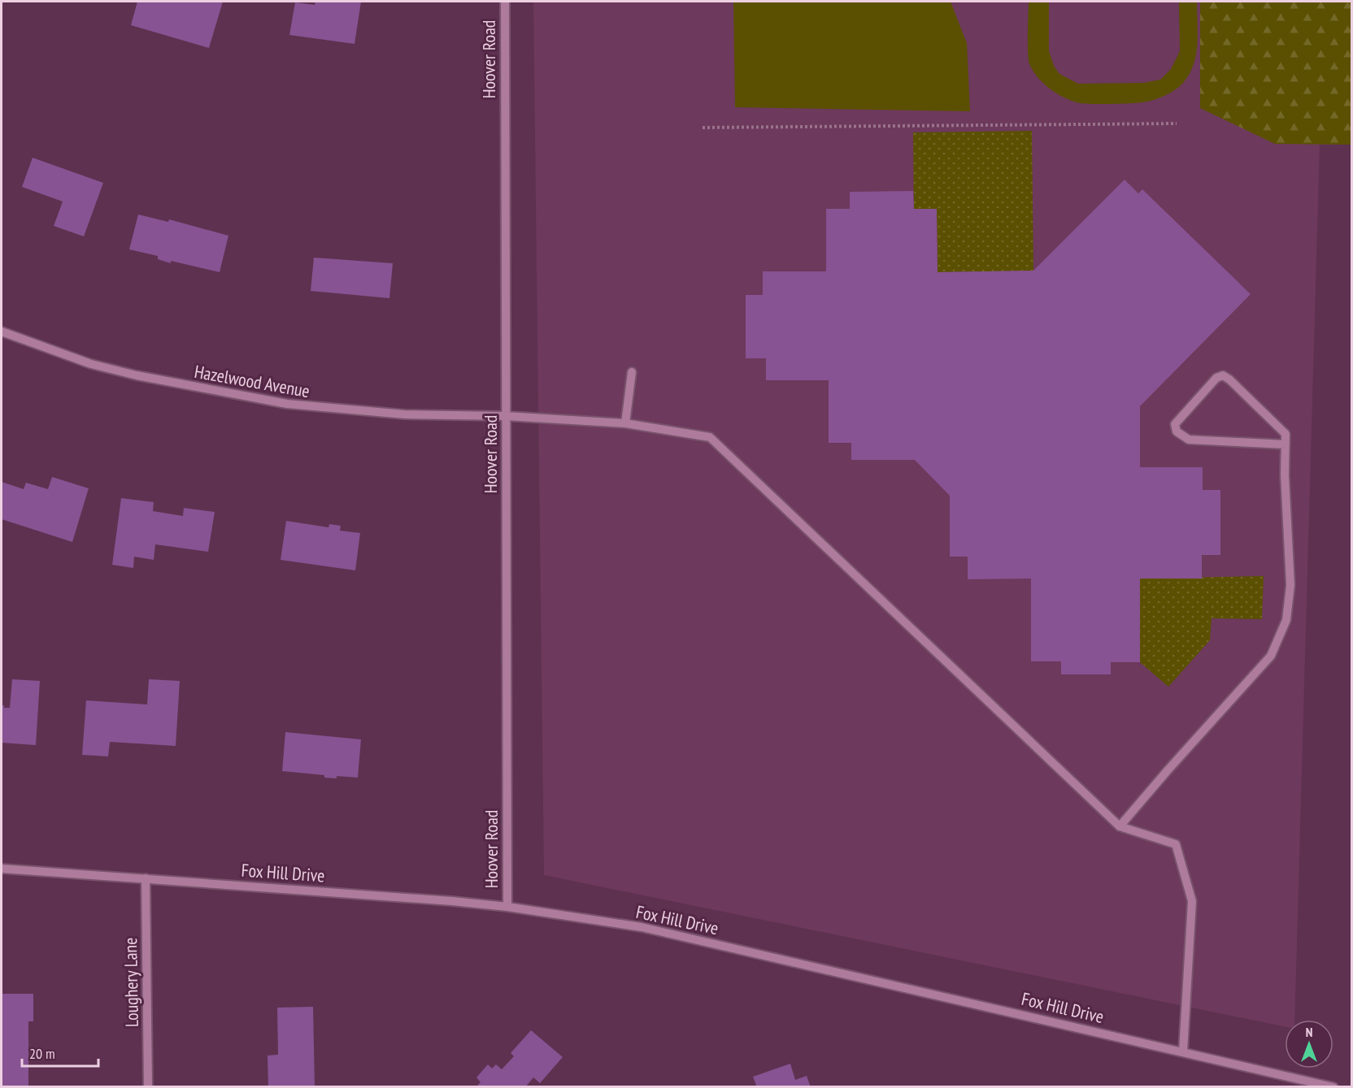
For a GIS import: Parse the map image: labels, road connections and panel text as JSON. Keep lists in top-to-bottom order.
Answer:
{
  "streets": {
    "street": [
      "Hoover Road",
      "Hazelwood Avenue",
      "Fox Hill Drive",
      "Loughery Lane"
    ]
  },
  "crossings": [
    ["Hoover Road", "Hazelwood Avenue"],
    ["Hoover Road", "Fox Hill Drive"],
    ["Fox Hill Drive", "Loughery Lane"]
  ],
  "scale_bar": "20 m",
  "north": "top"
}
